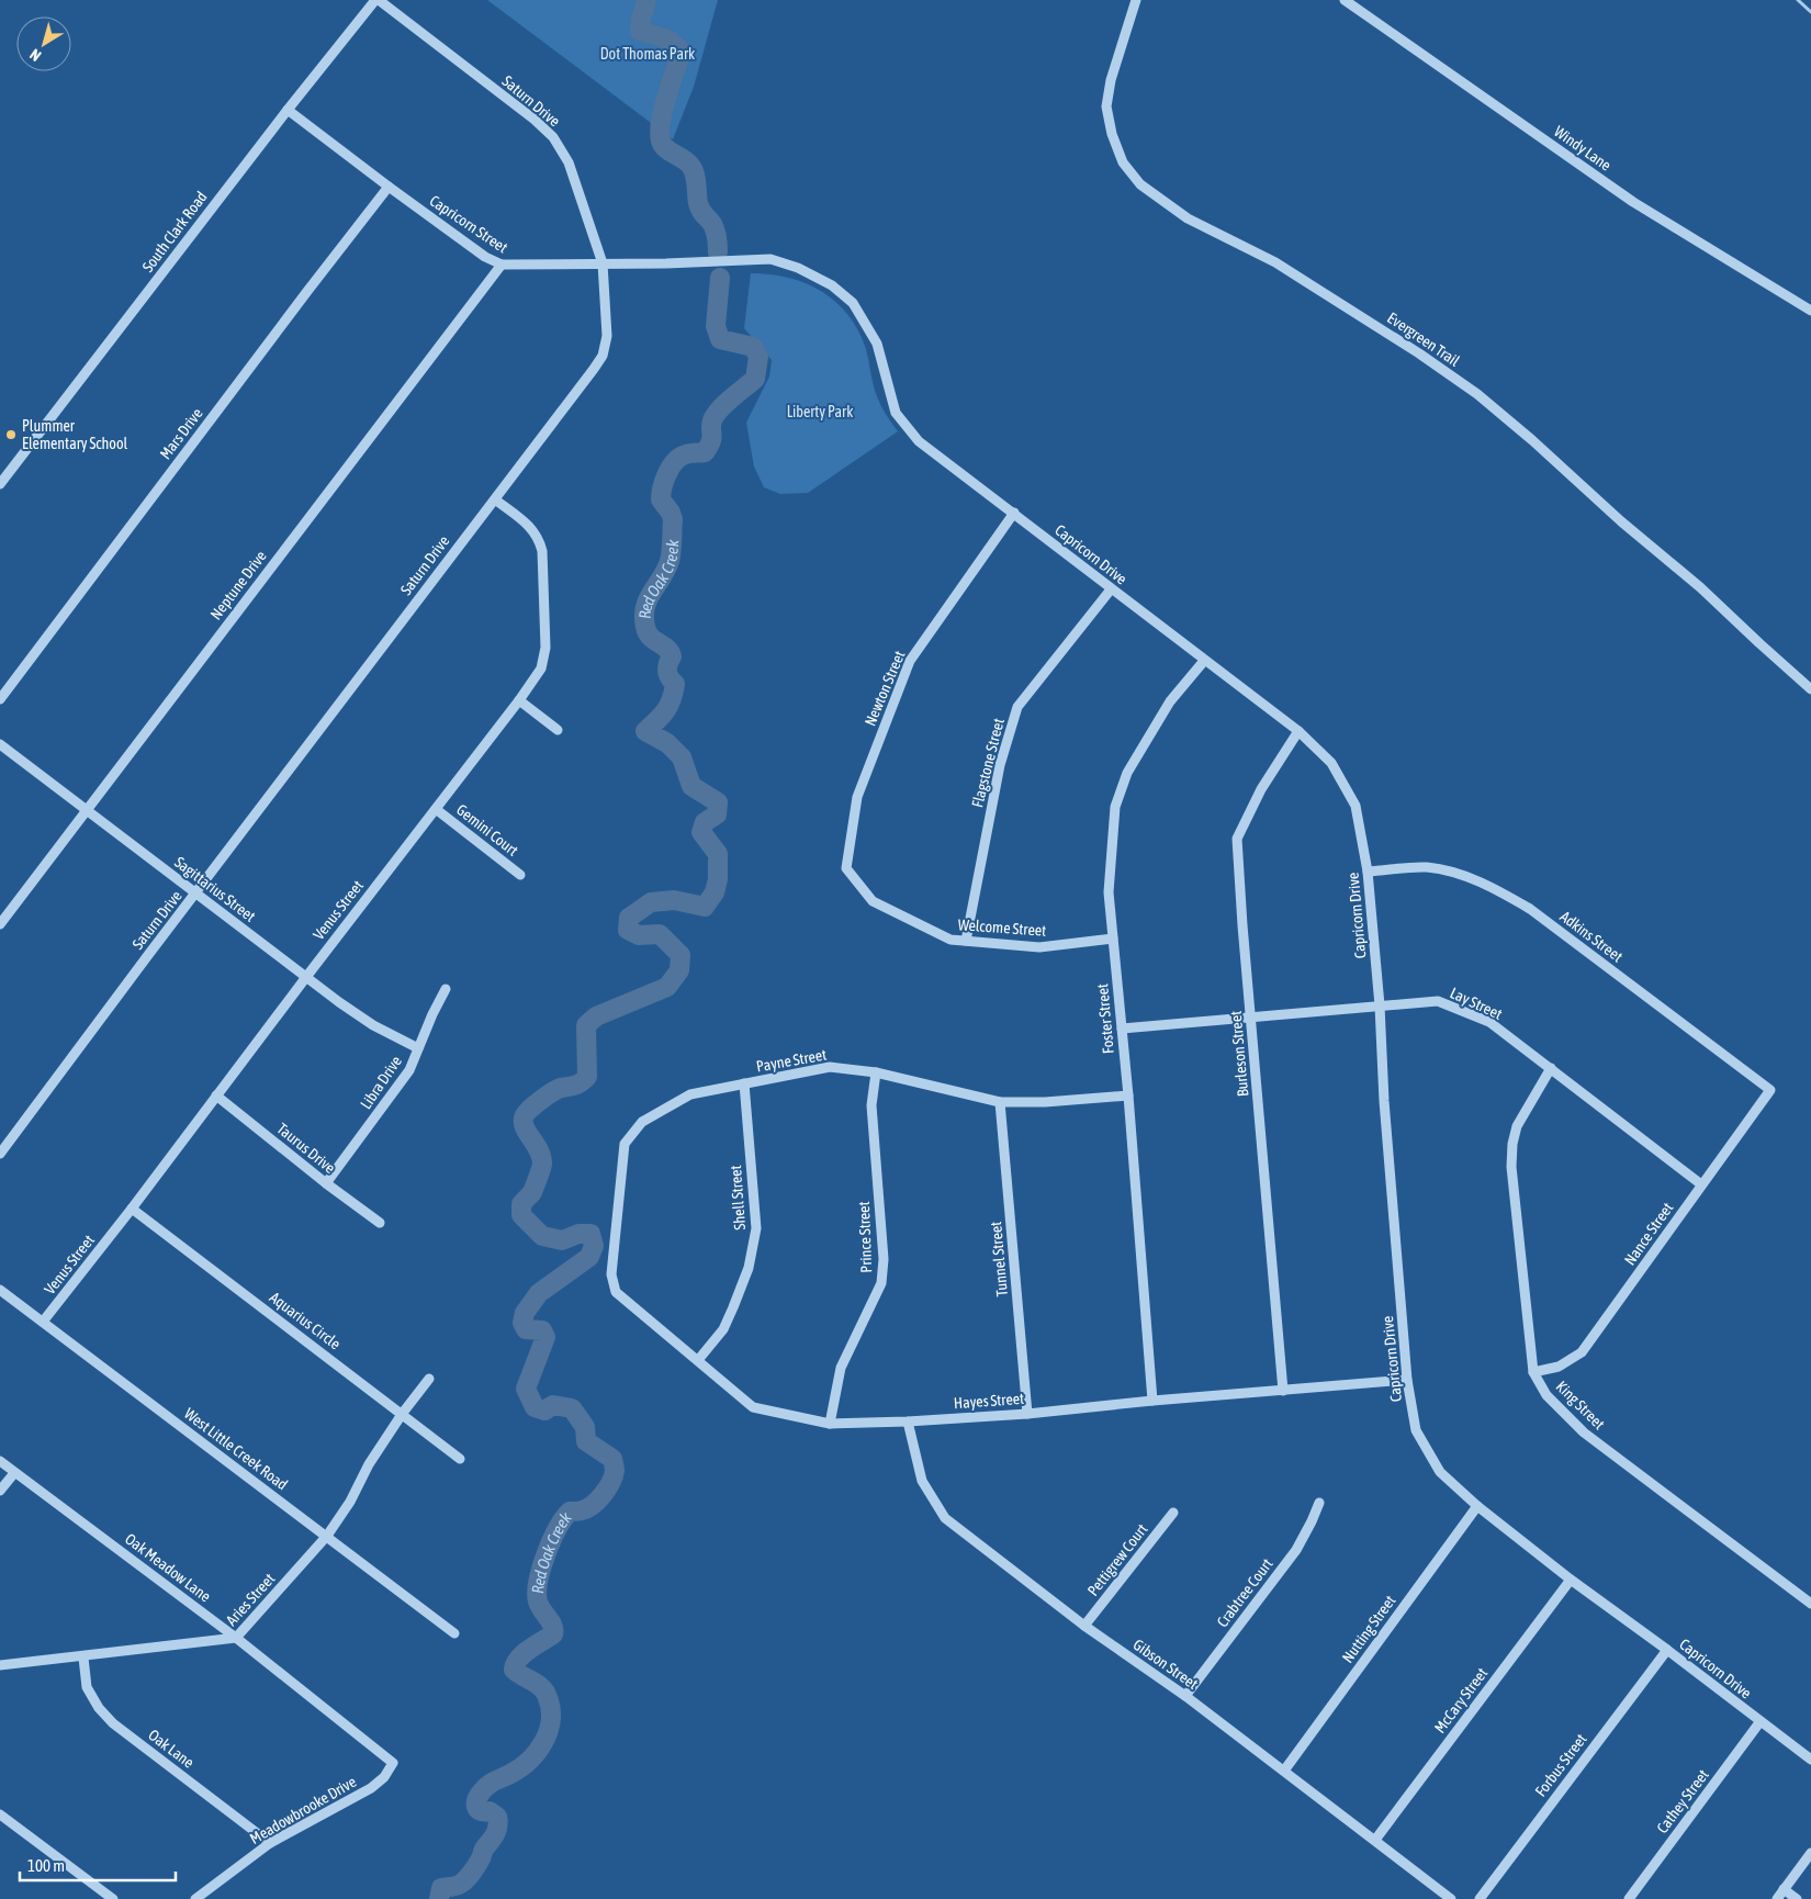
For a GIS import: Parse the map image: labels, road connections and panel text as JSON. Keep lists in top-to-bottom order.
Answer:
{
  "streets": {
    "street": [
      "Saturn Drive",
      "Windy Lane",
      "Capricorn Street",
      "South Clark Road",
      "Evergreen Trail",
      "Mars Drive",
      "Capricorn Drive",
      "Neptune Drive",
      "Newton Street",
      "Flagstone Street",
      "Gemini Court",
      "Sagittarius Street",
      "Venus Street",
      "Welcome Street",
      "Adkins Street",
      "Lay Street",
      "Foster Street",
      "Burleson Street",
      "Payne Street",
      "Libra Drive",
      "Taurus Drive",
      "Shell Street",
      "Nance Street",
      "Prince Street",
      "Tunnel Street",
      "Aquarius Circle",
      "Hayes Street",
      "King Street",
      "West Little Creek Road",
      "Pettigrew Court",
      "Oak Meadow Lane",
      "Crabtree Court",
      "Aries Street",
      "Nutting Street",
      "Gibson Street",
      "McCary Street",
      "Oak Lane",
      "Forbus Street",
      "Cathey Street",
      "Meadowbrooke Drive"
    ]
  },
  "crossings": [
    ["Saturn Drive", "Capricorn Street"],
    ["Saturn Drive", "South Clark Road"],
    ["Saturn Drive", "Sagittarius Street"],
    ["Saturn Drive", "Venus Street"],
    ["Capricorn Street", "South Clark Road"],
    ["Capricorn Street", "Mars Drive"],
    ["Capricorn Street", "Capricorn Drive"],
    ["Capricorn Street", "Neptune Drive"],
    ["Capricorn Drive", "Newton Street"],
    ["Capricorn Drive", "Flagstone Street"],
    ["Capricorn Drive", "Adkins Street"],
    ["Capricorn Drive", "Lay Street"],
    ["Capricorn Drive", "Foster Street"],
    ["Capricorn Drive", "Burleson Street"],
    ["Capricorn Drive", "Hayes Street"],
    ["Capricorn Drive", "Nutting Street"],
    ["Capricorn Drive", "McCary Street"],
    ["Capricorn Drive", "Forbus Street"],
    ["Capricorn Drive", "Cathey Street"],
    ["Neptune Drive", "Sagittarius Street"],
    ["Newton Street", "Welcome Street"],
    ["Flagstone Street", "Welcome Street"],
    ["Gemini Court", "Venus Street"],
    ["Sagittarius Street", "Venus Street"],
    ["Sagittarius Street", "Libra Drive"],
    ["Venus Street", "Taurus Drive"],
    ["Venus Street", "Aquarius Circle"],
    ["Venus Street", "West Little Creek Road"],
    ["Welcome Street", "Foster Street"],
    ["Adkins Street", "Nance Street"],
    ["Lay Street", "Foster Street"],
    ["Lay Street", "Burleson Street"],
    ["Lay Street", "Nance Street"],
    ["Lay Street", "King Street"],
    ["Foster Street", "Payne Street"],
    ["Foster Street", "Hayes Street"],
    ["Burleson Street", "Hayes Street"],
    ["Payne Street", "Shell Street"],
    ["Payne Street", "Prince Street"],
    ["Payne Street", "Tunnel Street"],
    ["Payne Street", "Hayes Street"],
    ["Libra Drive", "Taurus Drive"],
    ["Shell Street", "Hayes Street"],
    ["Nance Street", "King Street"],
    ["Prince Street", "Hayes Street"],
    ["Tunnel Street", "Hayes Street"],
    ["Aquarius Circle", "Aries Street"],
    ["Hayes Street", "Gibson Street"],
    ["West Little Creek Road", "Aries Street"],
    ["Pettigrew Court", "Gibson Street"],
    ["Oak Meadow Lane", "Aries Street"],
    ["Oak Meadow Lane", "Meadowbrooke Drive"],
    ["Crabtree Court", "Gibson Street"],
    ["Aries Street", "Oak Lane"],
    ["Nutting Street", "Gibson Street"],
    ["Gibson Street", "McCary Street"],
    ["Oak Lane", "Meadowbrooke Drive"]
  ],
  "water": ["Red Oak Creek"],
  "parks": ["Dot Thomas Park", "Liberty Park"],
  "places": ["Plummer Elementary School"],
  "scale_bar": "100 m",
  "north": "bottom left"
}
